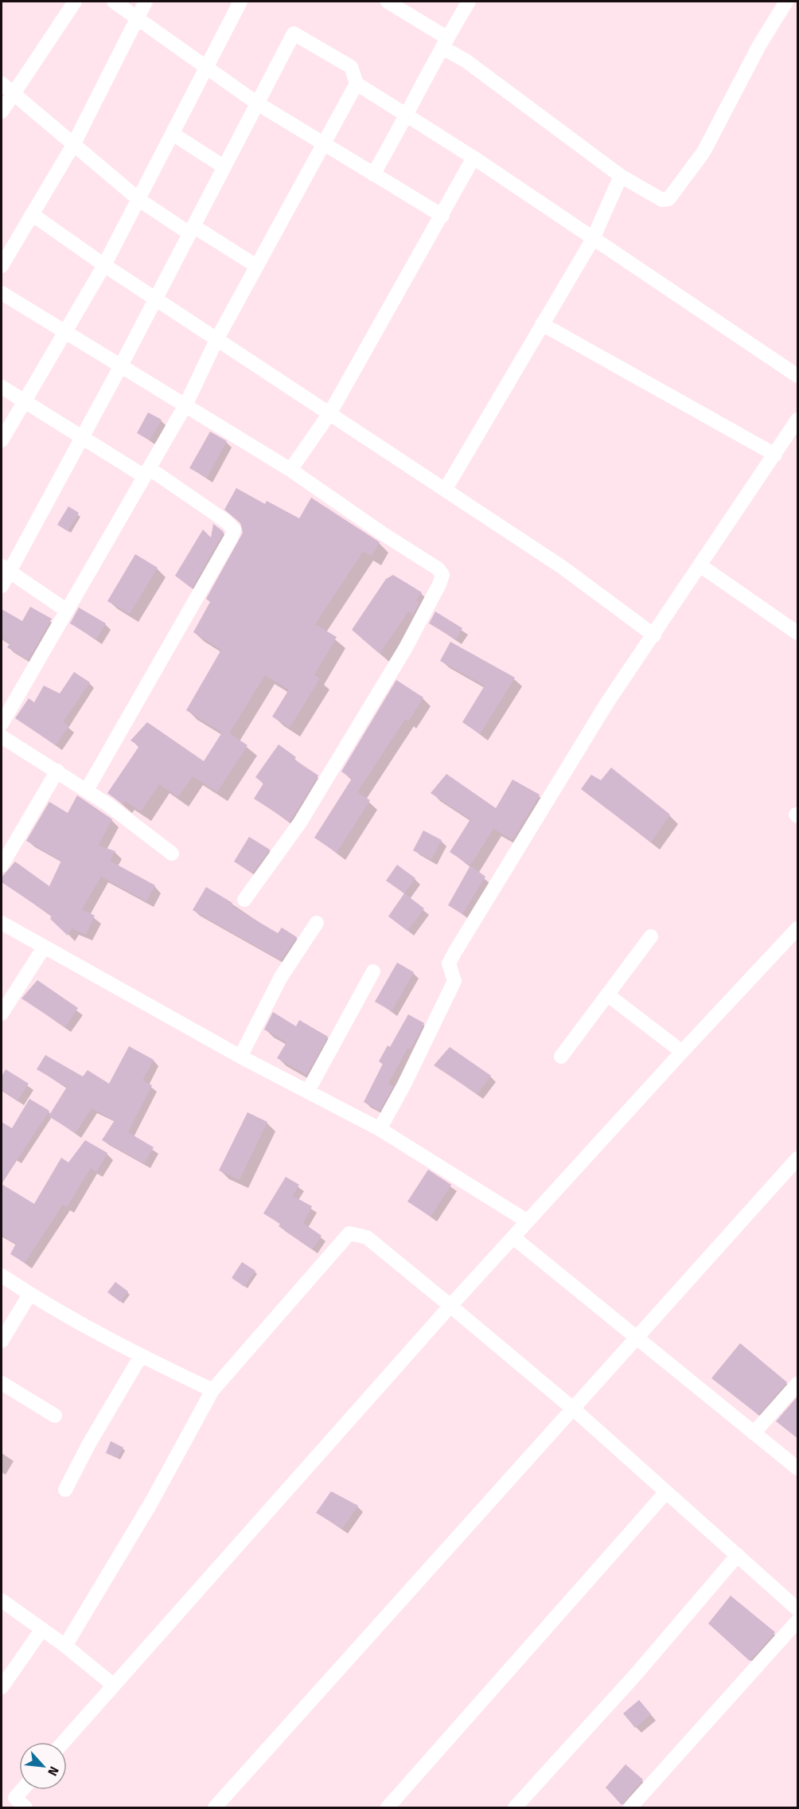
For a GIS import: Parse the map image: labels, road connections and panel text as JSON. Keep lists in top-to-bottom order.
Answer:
{
  "north": "bottom right"
}
